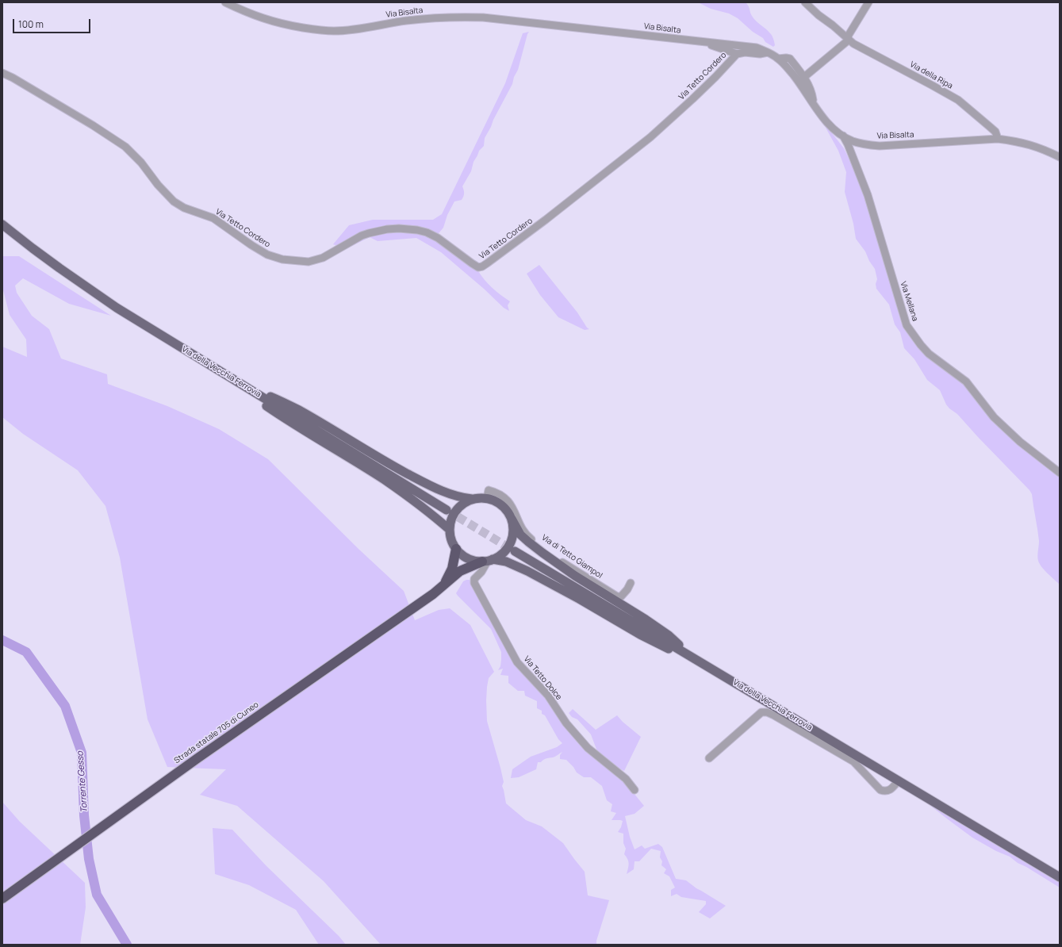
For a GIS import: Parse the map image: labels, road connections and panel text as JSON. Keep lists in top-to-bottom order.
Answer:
{
  "streets": {
    "highway": ["Strada statale 705 di Cuneo"],
    "main road": ["Via della Vecchia Ferrovia"],
    "street": [
      "Via Bisalta",
      "Via della Ripa",
      "Via Tetto Cordero",
      "Via Mellana",
      "Via di Tetto Giampol",
      "Via Tetto Dolce"
    ]
  },
  "crossings": [
    ["Via Bisalta", "Via della Ripa"],
    ["Via Bisalta", "Via Tetto Cordero"],
    ["Via Bisalta", "Via Mellana"],
    ["Via di Tetto Giampol", "Via Tetto Dolce"],
    ["Via di Tetto Giampol", "Strada statale 705 di Cuneo"],
    ["Via Tetto Dolce", "Strada statale 705 di Cuneo"]
  ],
  "water": ["Torrente Gesso"],
  "scale_bar": "100 m"
}
